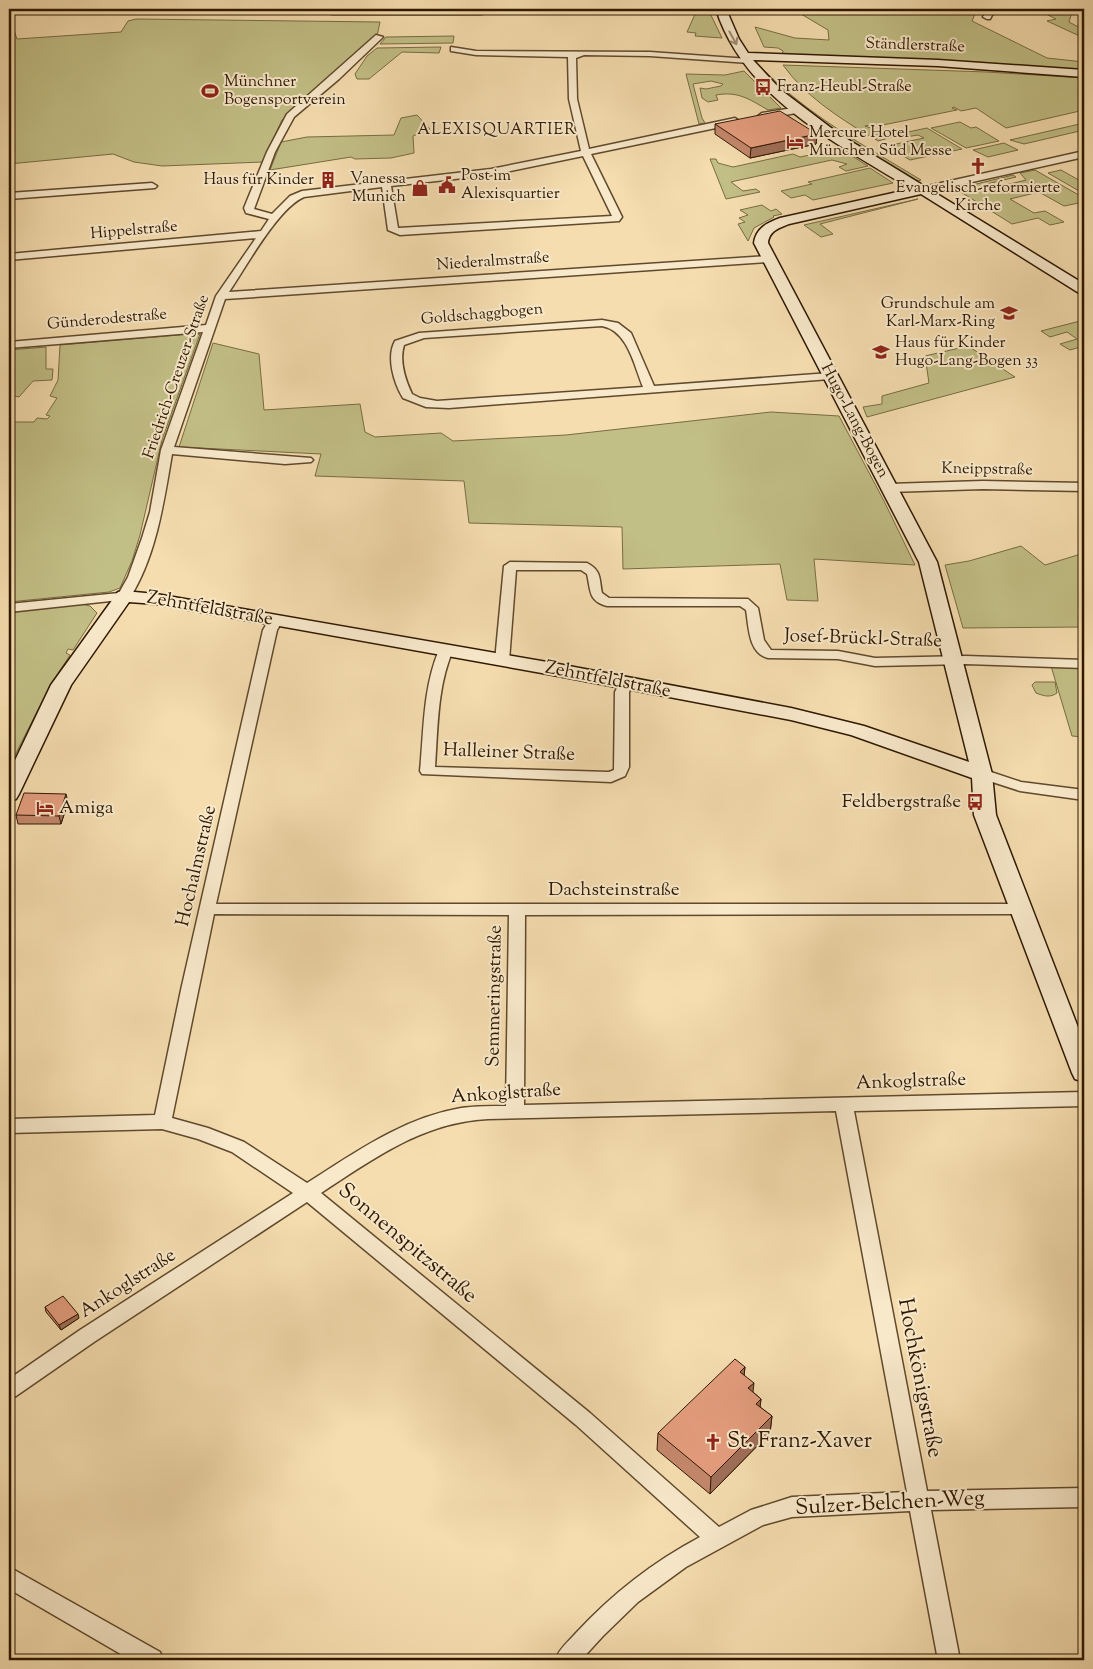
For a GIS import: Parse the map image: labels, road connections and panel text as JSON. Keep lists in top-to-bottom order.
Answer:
{
  "streets": {
    "street": [
      "Ständlerstraße",
      "Hippelstraße",
      "Niederalmstraße",
      "Goldschaggbogen",
      "Günderodestraße",
      "Friedrich-Creuzer-Straße",
      "Hugo-Lang-Bogen",
      "Kneippstraße",
      "Zehntfeldstraße",
      "Josef-Brückl-Straße",
      "Halleiner Straße",
      "Hochalmstraße",
      "Dachsteinstraße",
      "Semmeringstraße",
      "Ankoglstraße",
      "Sonnenspitzstraße",
      "Hochkönigstraße",
      "Sulzer-Belchen-Weg"
    ]
  },
  "crossings": [
    ["Hippelstraße", "Friedrich-Creuzer-Straße"],
    ["Niederalmstraße", "Friedrich-Creuzer-Straße"],
    ["Niederalmstraße", "Hugo-Lang-Bogen"],
    ["Goldschaggbogen", "Hugo-Lang-Bogen"],
    ["Günderodestraße", "Friedrich-Creuzer-Straße"],
    ["Friedrich-Creuzer-Straße", "Zehntfeldstraße"],
    ["Hugo-Lang-Bogen", "Kneippstraße"],
    ["Hugo-Lang-Bogen", "Zehntfeldstraße"],
    ["Hugo-Lang-Bogen", "Josef-Brückl-Straße"],
    ["Zehntfeldstraße", "Josef-Brückl-Straße"],
    ["Zehntfeldstraße", "Halleiner Straße"],
    ["Zehntfeldstraße", "Hochalmstraße"],
    ["Hochalmstraße", "Dachsteinstraße"],
    ["Hochalmstraße", "Sonnenspitzstraße"],
    ["Dachsteinstraße", "Semmeringstraße"],
    ["Semmeringstraße", "Ankoglstraße"],
    ["Ankoglstraße", "Sonnenspitzstraße"],
    ["Ankoglstraße", "Hochkönigstraße"],
    ["Sonnenspitzstraße", "Sulzer-Belchen-Weg"],
    ["Hochkönigstraße", "Sulzer-Belchen-Weg"]
  ],
  "districts": ["ALEXISQUARTIER"],
  "places": {
    "bus stop": ["Franz-Heubl-Straße", "Feldbergstraße"],
    "sports": ["Münchner Bogensportverein"],
    "hotel": ["Mercure Hotel München Süd Messe", "Amiga"],
    "church": ["Evangelisch-reformierte Kirche", "St. Franz-Xaver"],
    "building": ["Haus für Kinder"],
    "public building": ["Post im Alexisquartier"],
    "shop": ["Vanessa Munich"],
    "school or university": ["Grundschule am Karl-Marx-Ring", "Haus für Kinder Hugo-Lang-Bogen 33"]
  }
}
